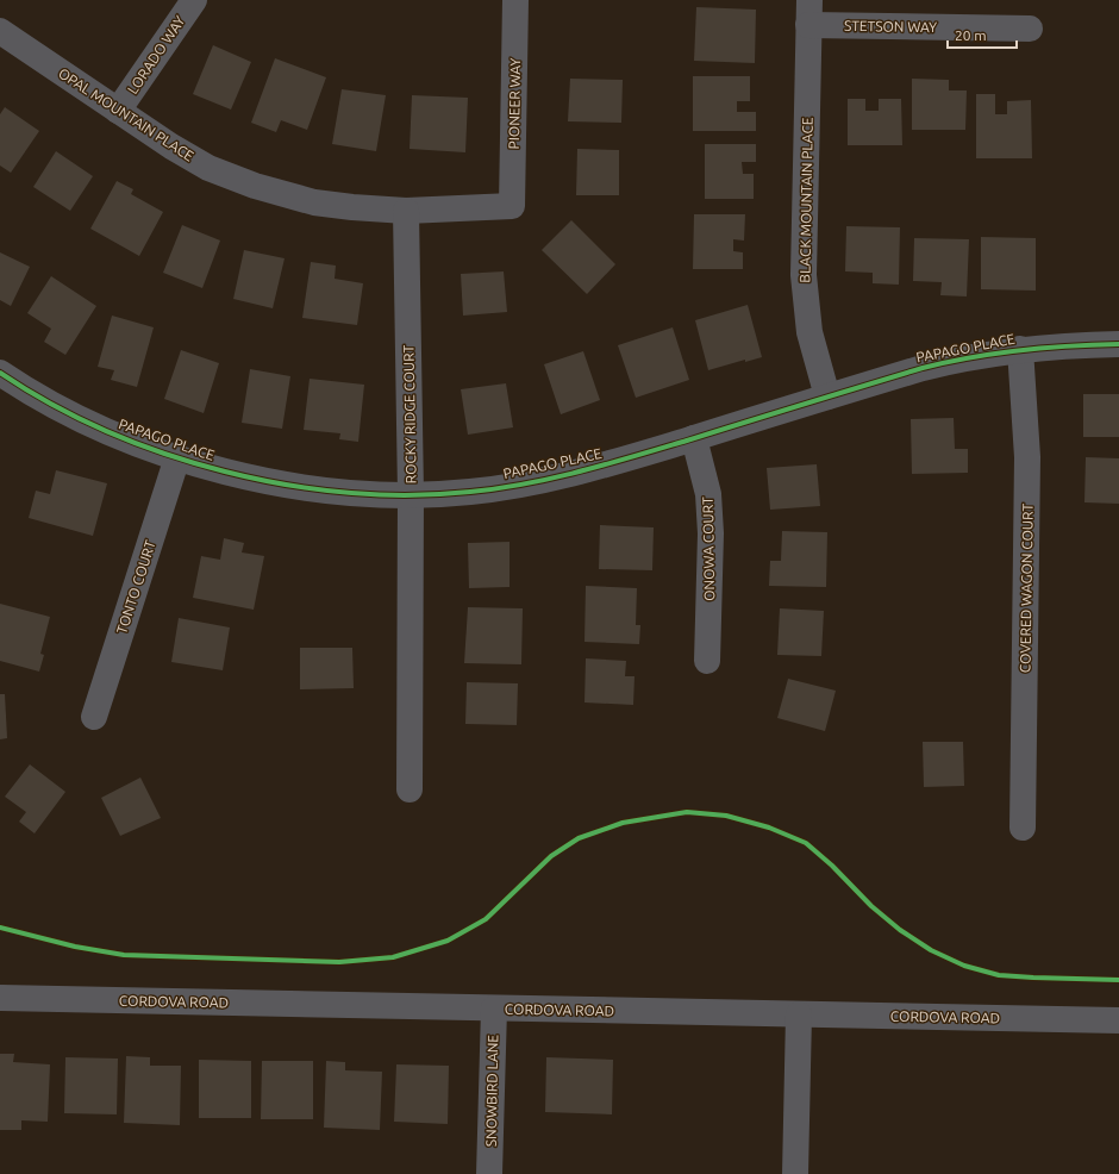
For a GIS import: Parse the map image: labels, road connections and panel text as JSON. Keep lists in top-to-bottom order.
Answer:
{
  "streets": {
    "street": [
      "STETSON WAY",
      "LORADO WAY",
      "PIONEER WAY",
      "OPAL MOUNTAIN PLACE",
      "BLACK MOUNTAIN PLACE",
      "PAPAGO PLACE",
      "ROCKY RIDGE COURT",
      "ONOWA COURT",
      "TONTO COURT",
      "COVERED WAGON COURT",
      "CORDOVA ROAD",
      "SNOWBIRD LANE"
    ]
  },
  "crossings": [
    ["STETSON WAY", "BLACK MOUNTAIN PLACE"],
    ["LORADO WAY", "OPAL MOUNTAIN PLACE"],
    ["PIONEER WAY", "OPAL MOUNTAIN PLACE"],
    ["OPAL MOUNTAIN PLACE", "ROCKY RIDGE COURT"],
    ["BLACK MOUNTAIN PLACE", "PAPAGO PLACE"],
    ["PAPAGO PLACE", "ROCKY RIDGE COURT"],
    ["PAPAGO PLACE", "ONOWA COURT"],
    ["PAPAGO PLACE", "TONTO COURT"],
    ["PAPAGO PLACE", "COVERED WAGON COURT"],
    ["CORDOVA ROAD", "SNOWBIRD LANE"]
  ],
  "scale_bar": "20 m"
}
